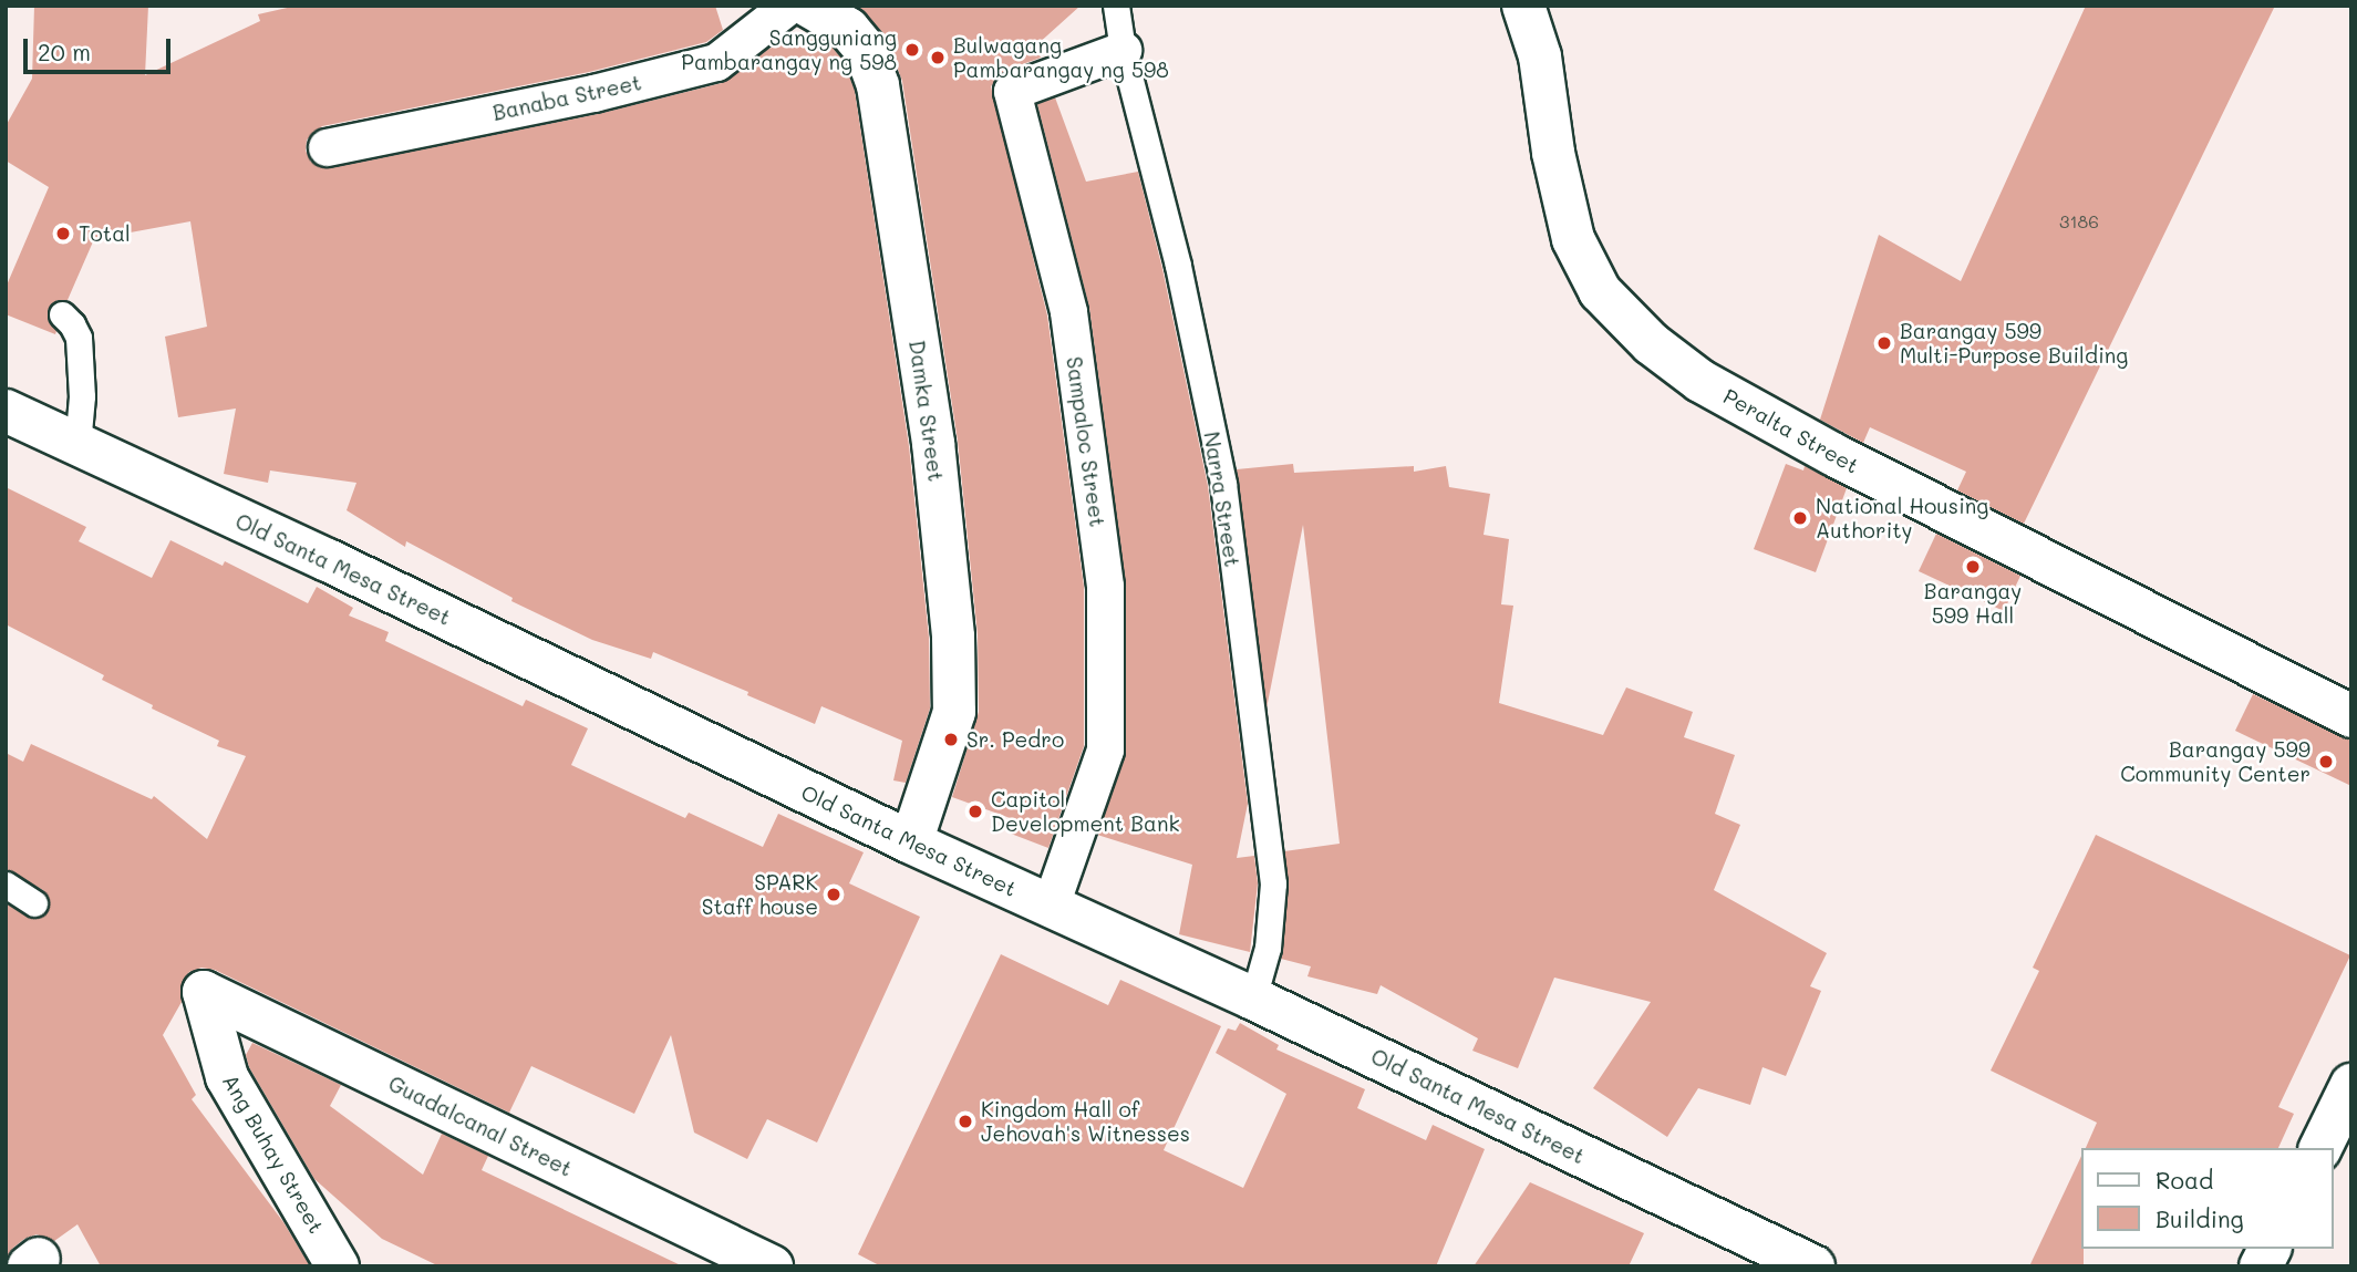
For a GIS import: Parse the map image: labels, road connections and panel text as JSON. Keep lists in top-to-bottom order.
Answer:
{
  "streets": {
    "street": [
      "Banaba Street",
      "Damka Street",
      "Peralta Street",
      "Sampaloc Street",
      "Old Santa Mesa Street",
      "Guadalcanal Street",
      "Ang Buhay Street"
    ],
    "lane": ["Narra Street"]
  },
  "crossings": [
    ["Damka Street", "Old Santa Mesa Street"],
    ["Sampaloc Street", "Narra Street"],
    ["Sampaloc Street", "Old Santa Mesa Street"],
    ["Narra Street", "Old Santa Mesa Street"],
    ["Guadalcanal Street", "Ang Buhay Street"]
  ],
  "places": [
    "Sangguniang Pambarangay ng 598",
    "Bulwagang Pambarangay ng 598",
    "Total",
    "Barangay 599 Multi-Purpose Building",
    "National Housing Authority",
    "Barangay 599 Hall",
    "Sr. Pedro",
    "Barangay 599 Community Center",
    "Capitol Development Bank",
    "SPARK Staff house",
    "Kingdom Hall of Jehovah's Witnesses"
  ],
  "house_numbers": ["3186"],
  "legend": ["Road", "Building"],
  "scale_bar": "20 m"
}
